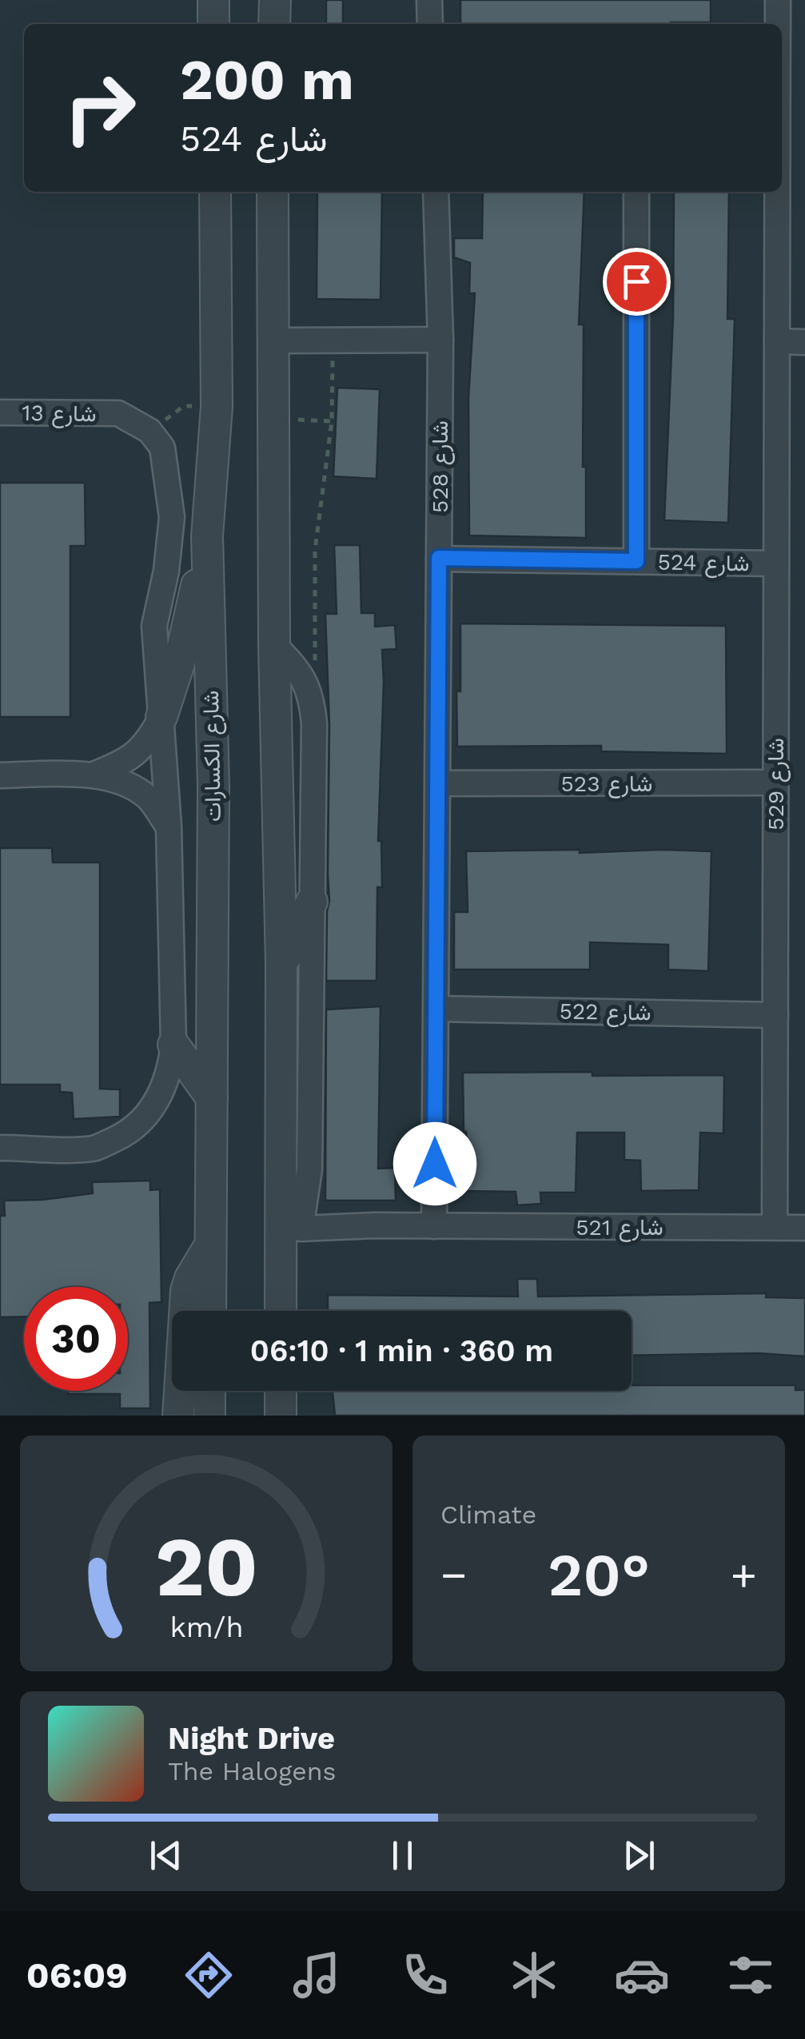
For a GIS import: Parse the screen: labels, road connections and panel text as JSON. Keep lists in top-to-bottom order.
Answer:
{
  "streets": {
    "street": [
      "شارع 13",
      "شارع 528",
      "شارع 524",
      "شارع الكسارات",
      "شارع 523",
      "شارع 529",
      "شارع 522",
      "شارع 521"
    ]
  },
  "crossings": [
    ["شارع 13", "شارع الكسارات"],
    ["شارع 528", "شارع 524"],
    ["شارع 528", "شارع 523"],
    ["شارع 528", "شارع 522"],
    ["شارع 528", "شارع 521"],
    ["شارع 524", "شارع 529"],
    ["شارع 523", "شارع 529"],
    ["شارع 529", "شارع 522"],
    ["شارع 529", "شارع 521"]
  ],
  "page": {
    "turn": ["200 m", "شارع 524"],
    "limit": "30",
    "trip": "06:10 · 1 min · 360 m",
    "tile": "Climate",
    "heat": ["−", "20°", "+"],
    "song": ["Night Drive", "The Halogens"],
    "tabs": "06:09",
    "gauge": ["20", "km/h"]
  }
}
